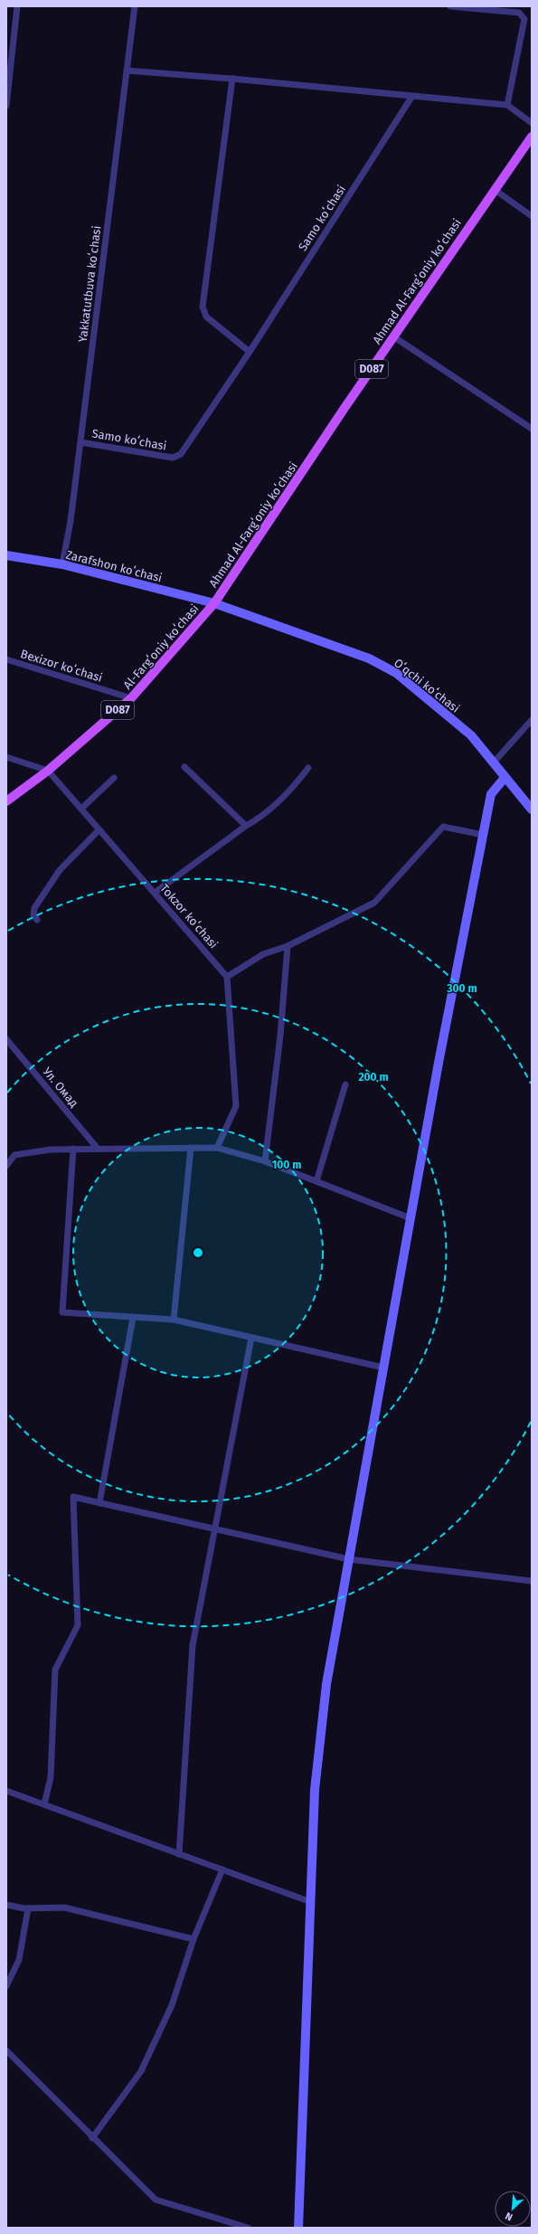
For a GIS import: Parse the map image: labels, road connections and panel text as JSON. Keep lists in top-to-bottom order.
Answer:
{
  "streets": {
    "main road": ["Ahmad Al-Fargʻoniy koʻchasi", "D087", "Al-Fargʻoniy koʻchasi"],
    "street": [
      "Samo koʻchasi",
      "Yakkatutbuva koʻchasi",
      "Zarafshon koʻchasi",
      "Bexizor koʻchasi",
      "Oʻqchi koʻchasi",
      "Tokzor koʻchasi",
      "Ул. Омад"
    ]
  },
  "crossings": [
    ["Samo koʻchasi", "Yakkatutbuva koʻchasi"],
    ["Ahmad Al-Fargʻoniy koʻchasi", "Zarafshon koʻchasi"],
    ["Ahmad Al-Fargʻoniy koʻchasi", "Al-Fargʻoniy koʻchasi"],
    ["Ahmad Al-Fargʻoniy koʻchasi", "Oʻqchi koʻchasi"],
    ["Yakkatutbuva koʻchasi", "Zarafshon koʻchasi"],
    ["Zarafshon koʻchasi", "Al-Fargʻoniy koʻchasi"],
    ["Zarafshon koʻchasi", "Oʻqchi koʻchasi"],
    ["Al-Fargʻoniy koʻchasi", "Bexizor koʻchasi"],
    ["Al-Fargʻoniy koʻchasi", "Oʻqchi koʻchasi"],
    ["Al-Fargʻoniy koʻchasi", "Tokzor koʻchasi"]
  ],
  "north": "bottom left",
  "rings": ["300 m", "200 m", "100 m"]
}
